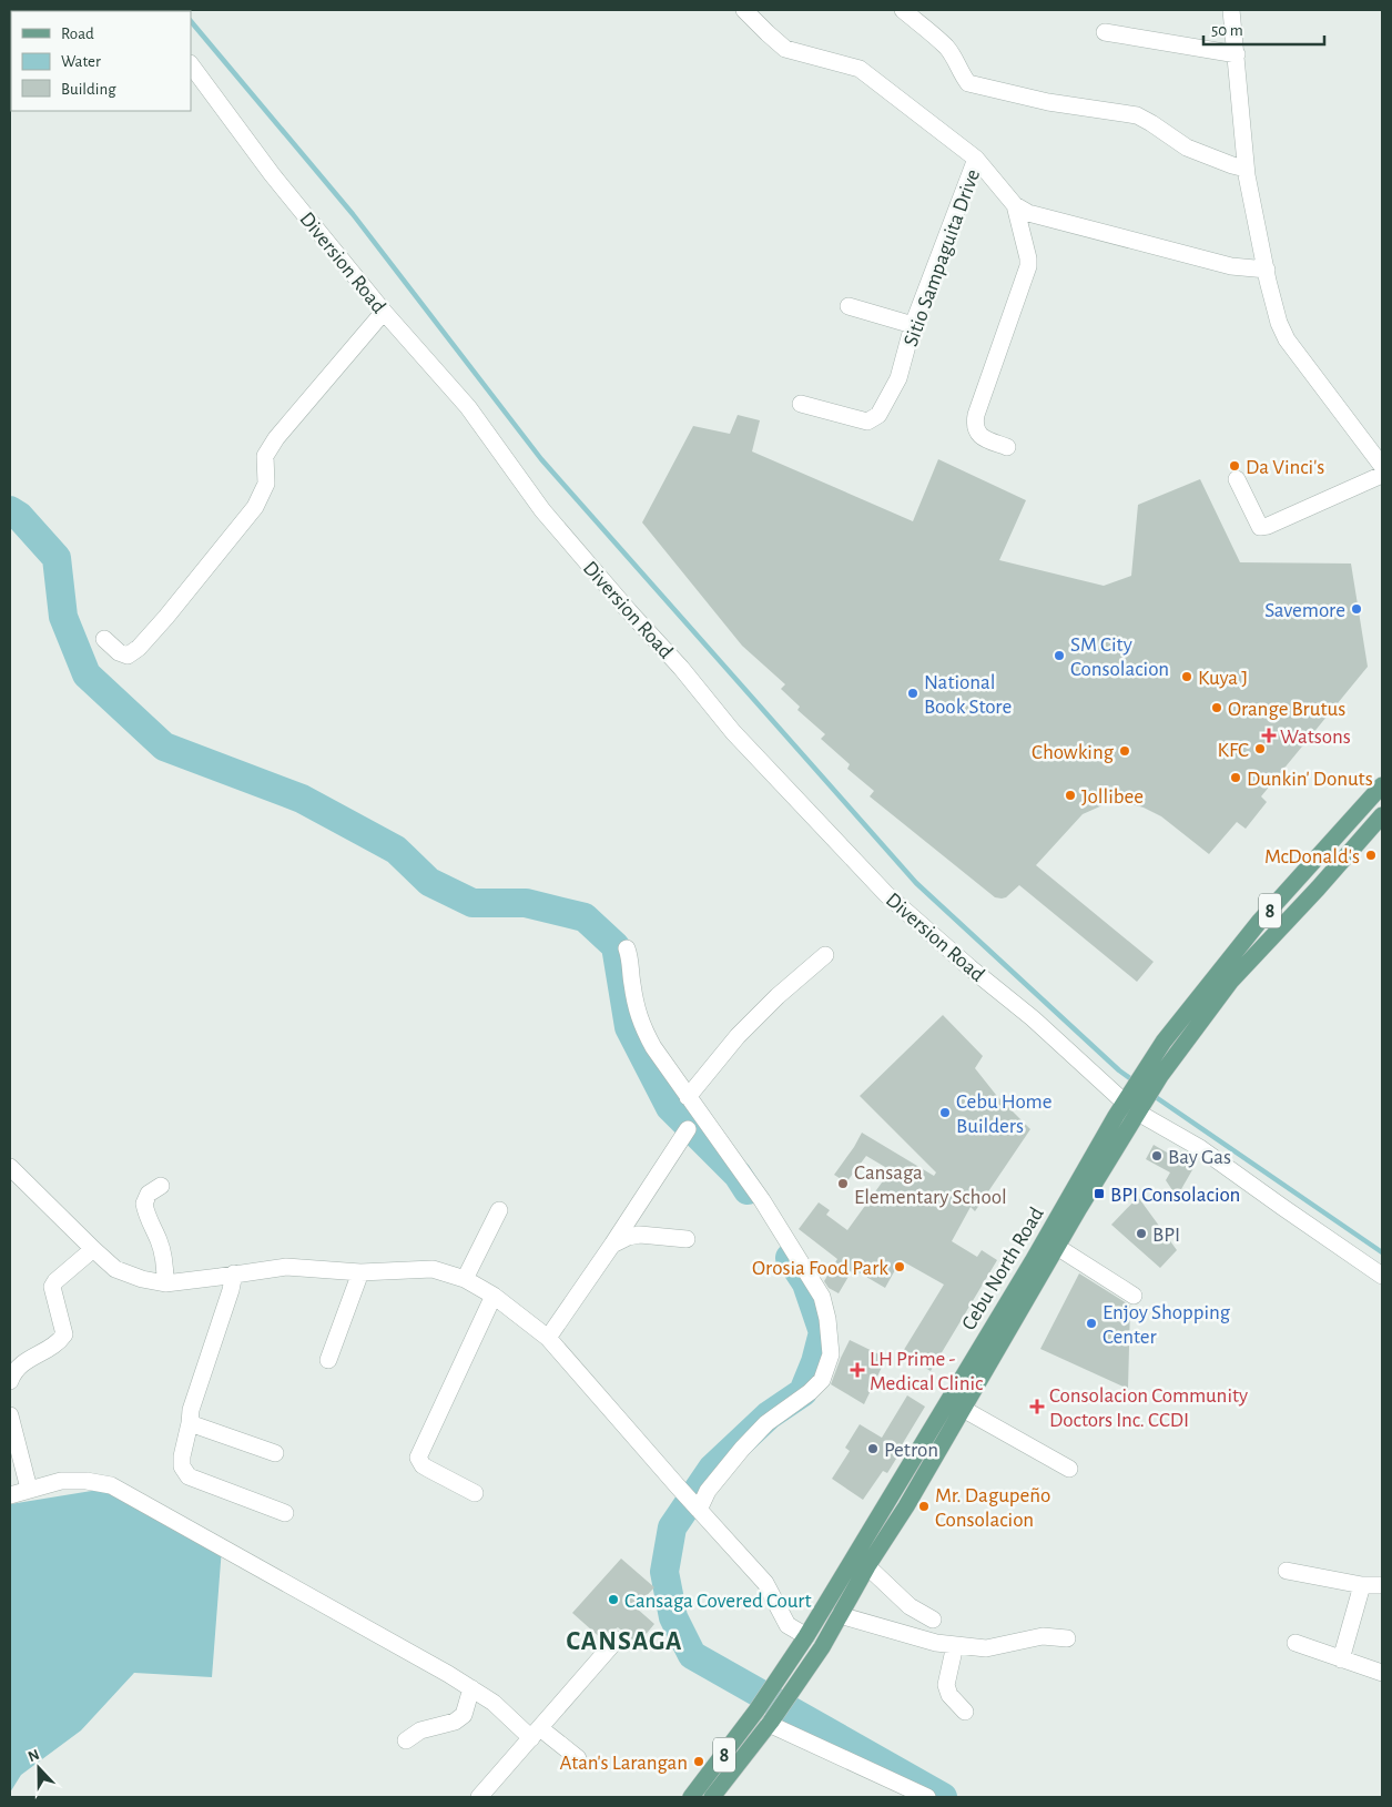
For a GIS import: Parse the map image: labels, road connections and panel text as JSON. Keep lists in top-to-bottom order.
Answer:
{
  "streets": {
    "main road": ["8", "Cebu North Road"],
    "street": ["Sitio Sampaguita Drive", "Diversion Road"]
  },
  "crossings": [
    ["Diversion Road", "Cebu North Road"]
  ],
  "districts": ["CANSAGA"],
  "places": {
    "other": [
      "Da Vinci's",
      "Savemore",
      "SM City Consolacion",
      "Kuya J",
      "National Book Store",
      "Orange Brutus",
      "KFC",
      "Chowking",
      "Dunkin' Donuts",
      "Jollibee",
      "McDonald's",
      "Cebu Home Builders",
      "Bay Gas",
      "Cansaga Elementary School",
      "BPI",
      "Orosia Food Park",
      "Enjoy Shopping Center",
      "Petron",
      "Mr. Dagupeño Consolacion",
      "Cansaga Covered Court",
      "Atan's Larangan"
    ],
    "health": ["Watsons", "LH Prime - Medical Clinic", "Consolacion Community Doctors Inc. CCDI"],
    "transit": ["BPI Consolacion"]
  },
  "legend": ["Road", "Water", "Building"],
  "scale_bar": "50 m",
  "north": "top"
}
